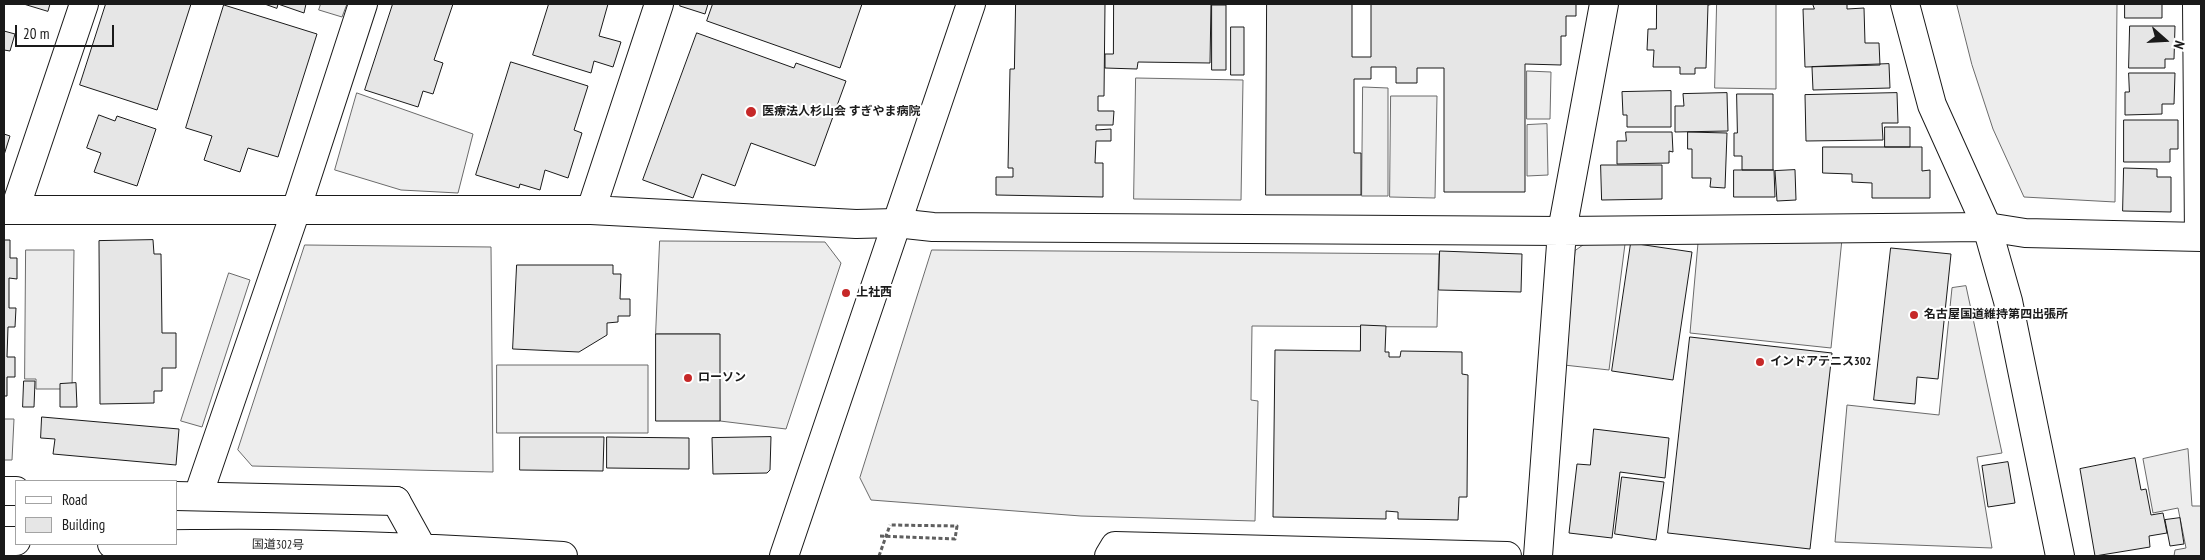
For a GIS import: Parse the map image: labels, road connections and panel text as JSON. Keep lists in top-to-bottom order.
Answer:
{
  "streets": {
    "main road": ["国道302号"]
  },
  "places": [
    "医療法人杉山会 すぎやま病院",
    "上社西",
    "名古屋国道維持第四出張所",
    "インドアテニス302",
    "ローソン"
  ],
  "legend": ["Road", "Building"],
  "scale_bar": "20 m",
  "north": "right"
}
